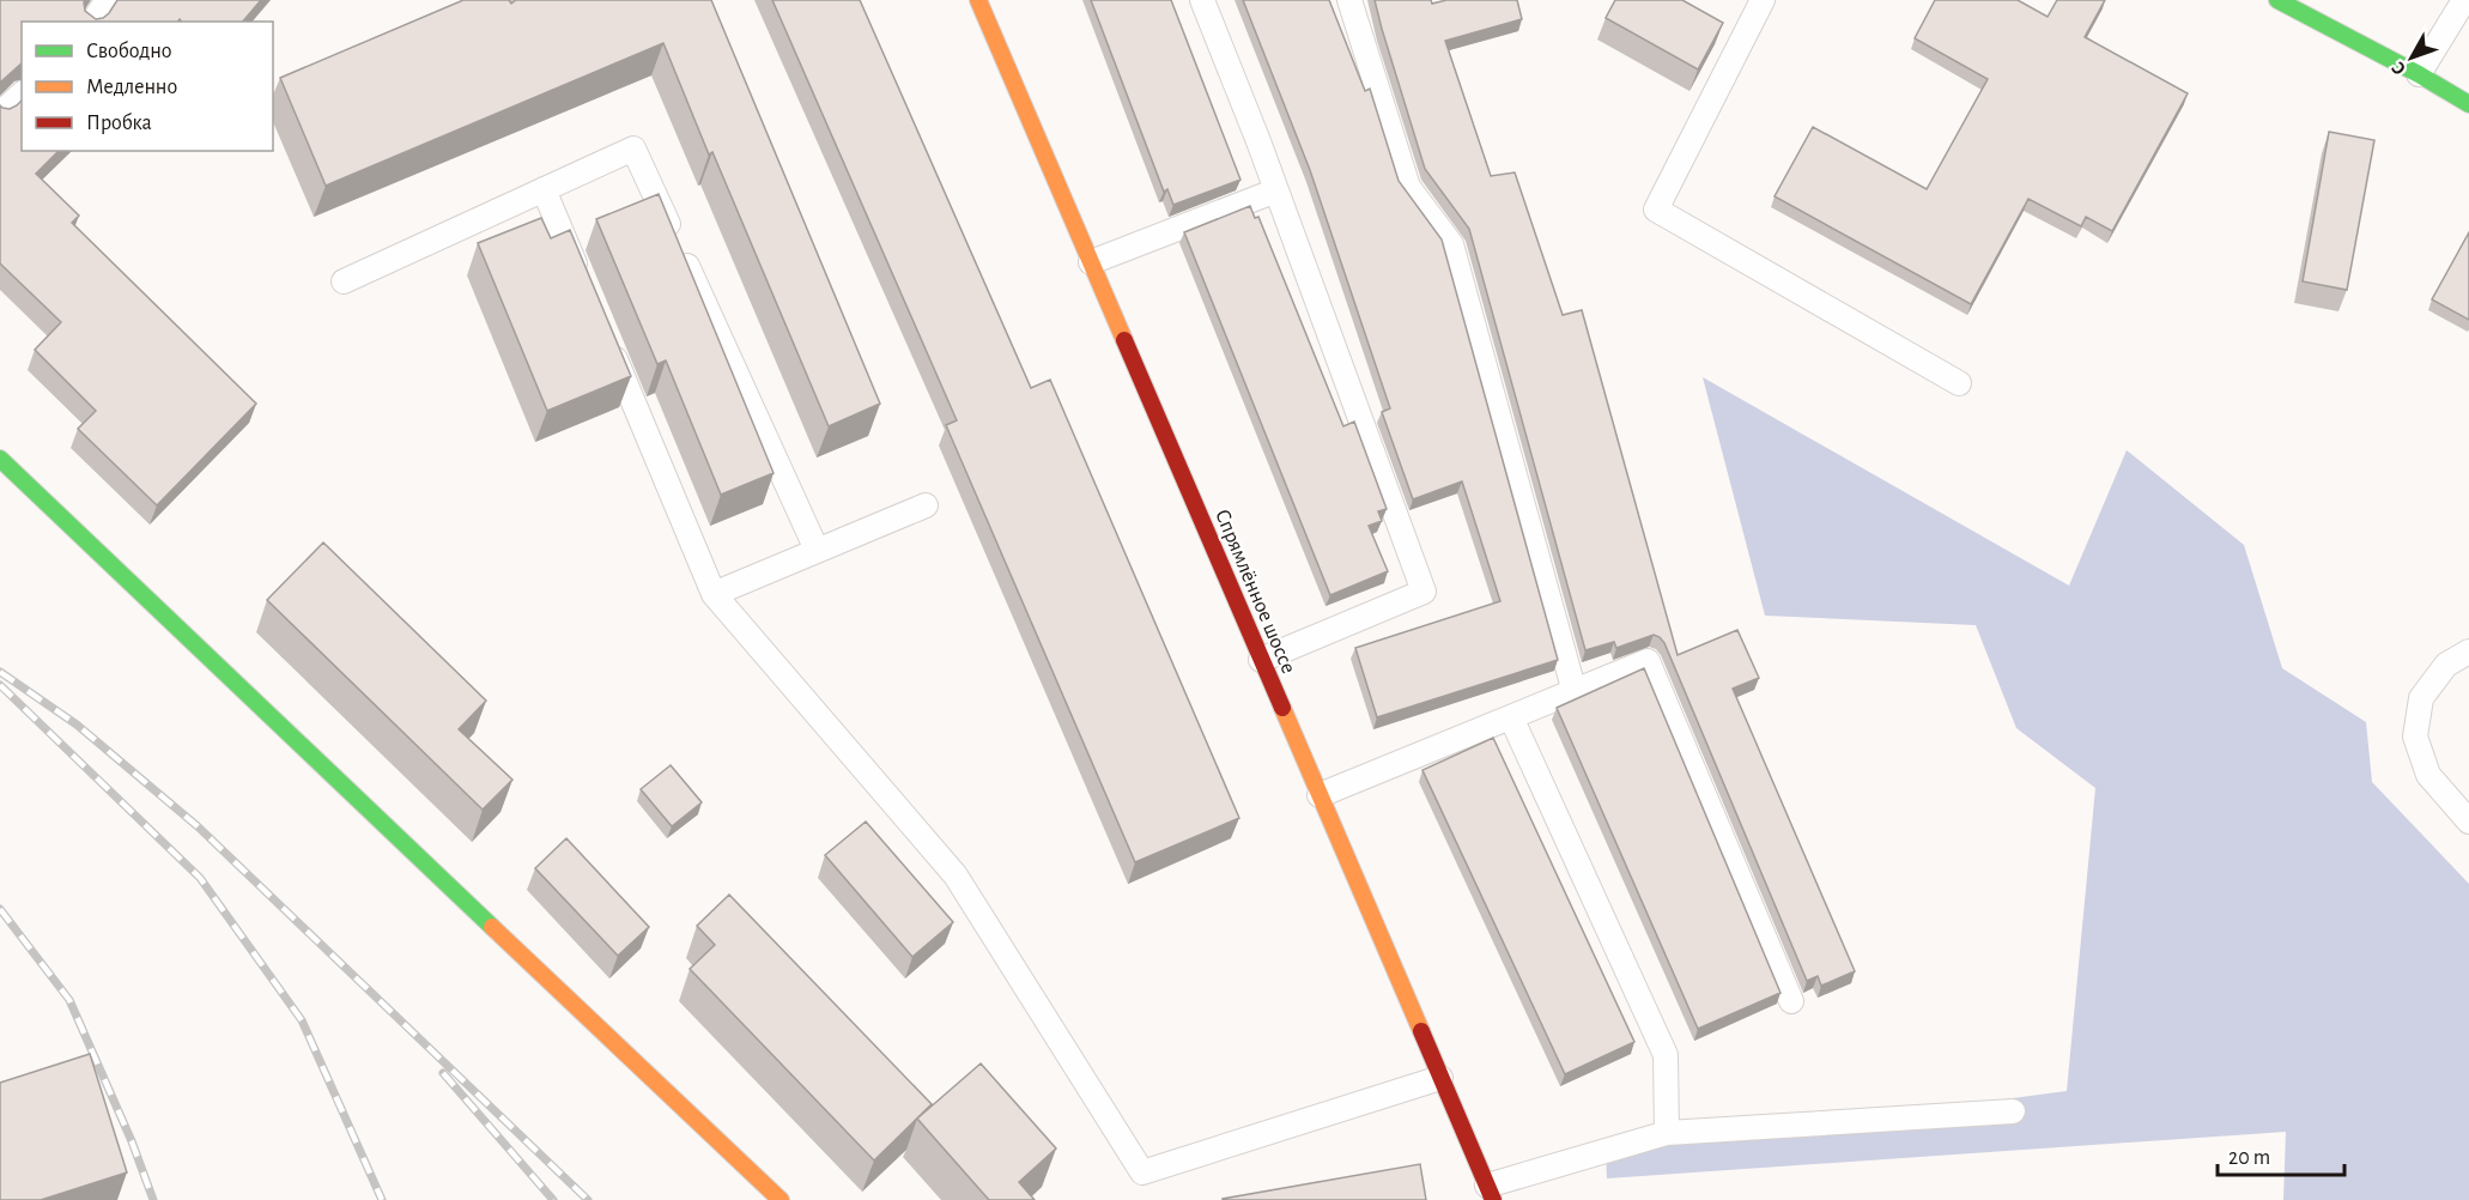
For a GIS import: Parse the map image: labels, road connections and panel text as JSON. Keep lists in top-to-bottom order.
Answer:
{
  "streets": {
    "main road": ["Спрямлённое шоссе"]
  },
  "legend": ["Свободно", "Медленно", "Пробка"],
  "scale_bar": "20 m",
  "north": "bottom left"
}
